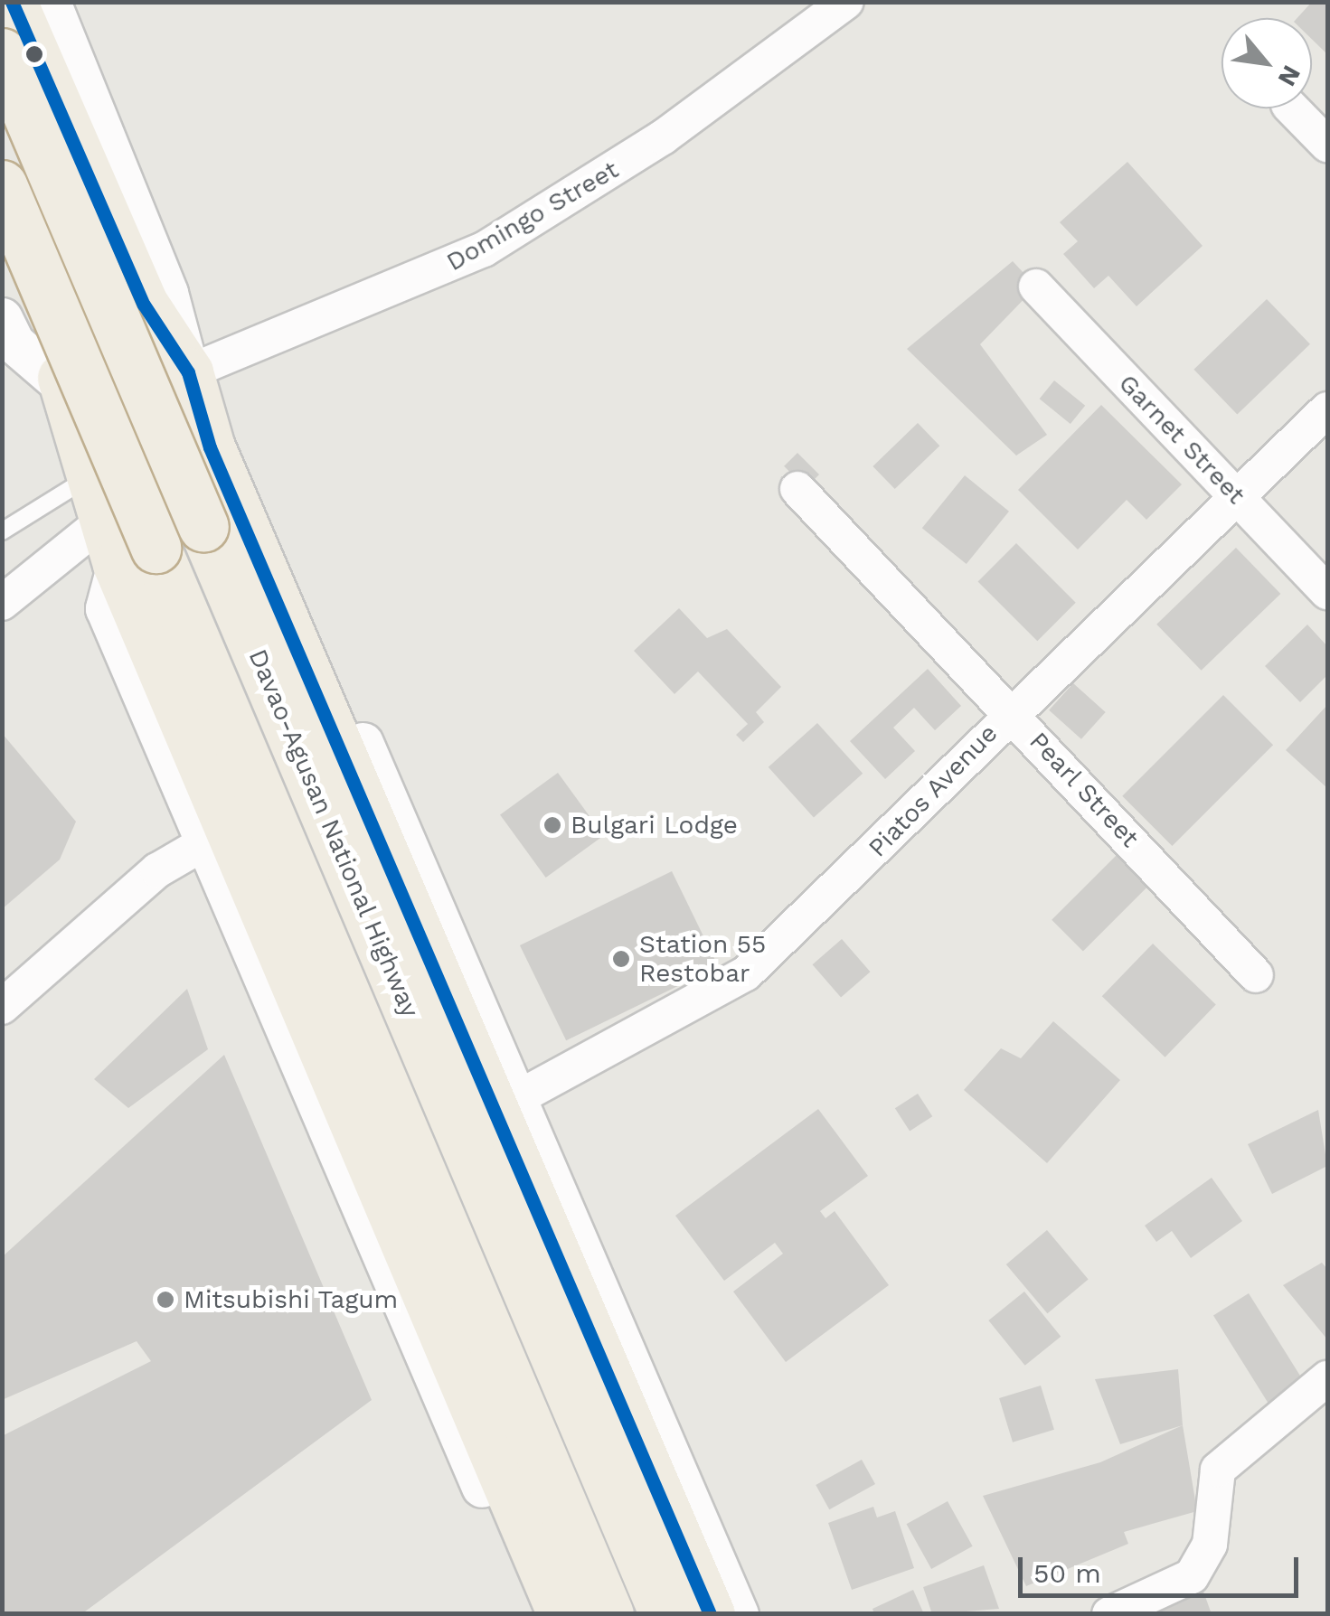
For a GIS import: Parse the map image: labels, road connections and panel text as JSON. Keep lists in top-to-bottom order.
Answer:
{
  "streets": {
    "highway": ["Davao-Agusan National Highway"],
    "street": [
      "Domingo Street",
      "Garnet Street",
      "Pearl Street",
      "Piatos Avenue"
    ]
  },
  "crossings": [
    ["Domingo Street", "Davao-Agusan National Highway"],
    ["Garnet Street", "Piatos Avenue"],
    ["Pearl Street", "Piatos Avenue"],
    ["Piatos Avenue", "Davao-Agusan National Highway"]
  ],
  "places": ["Bulgari Lodge", "Station 55 Restobar", "Mitsubishi Tagum"],
  "scale_bar": "50 m",
  "north": "bottom right"
}
